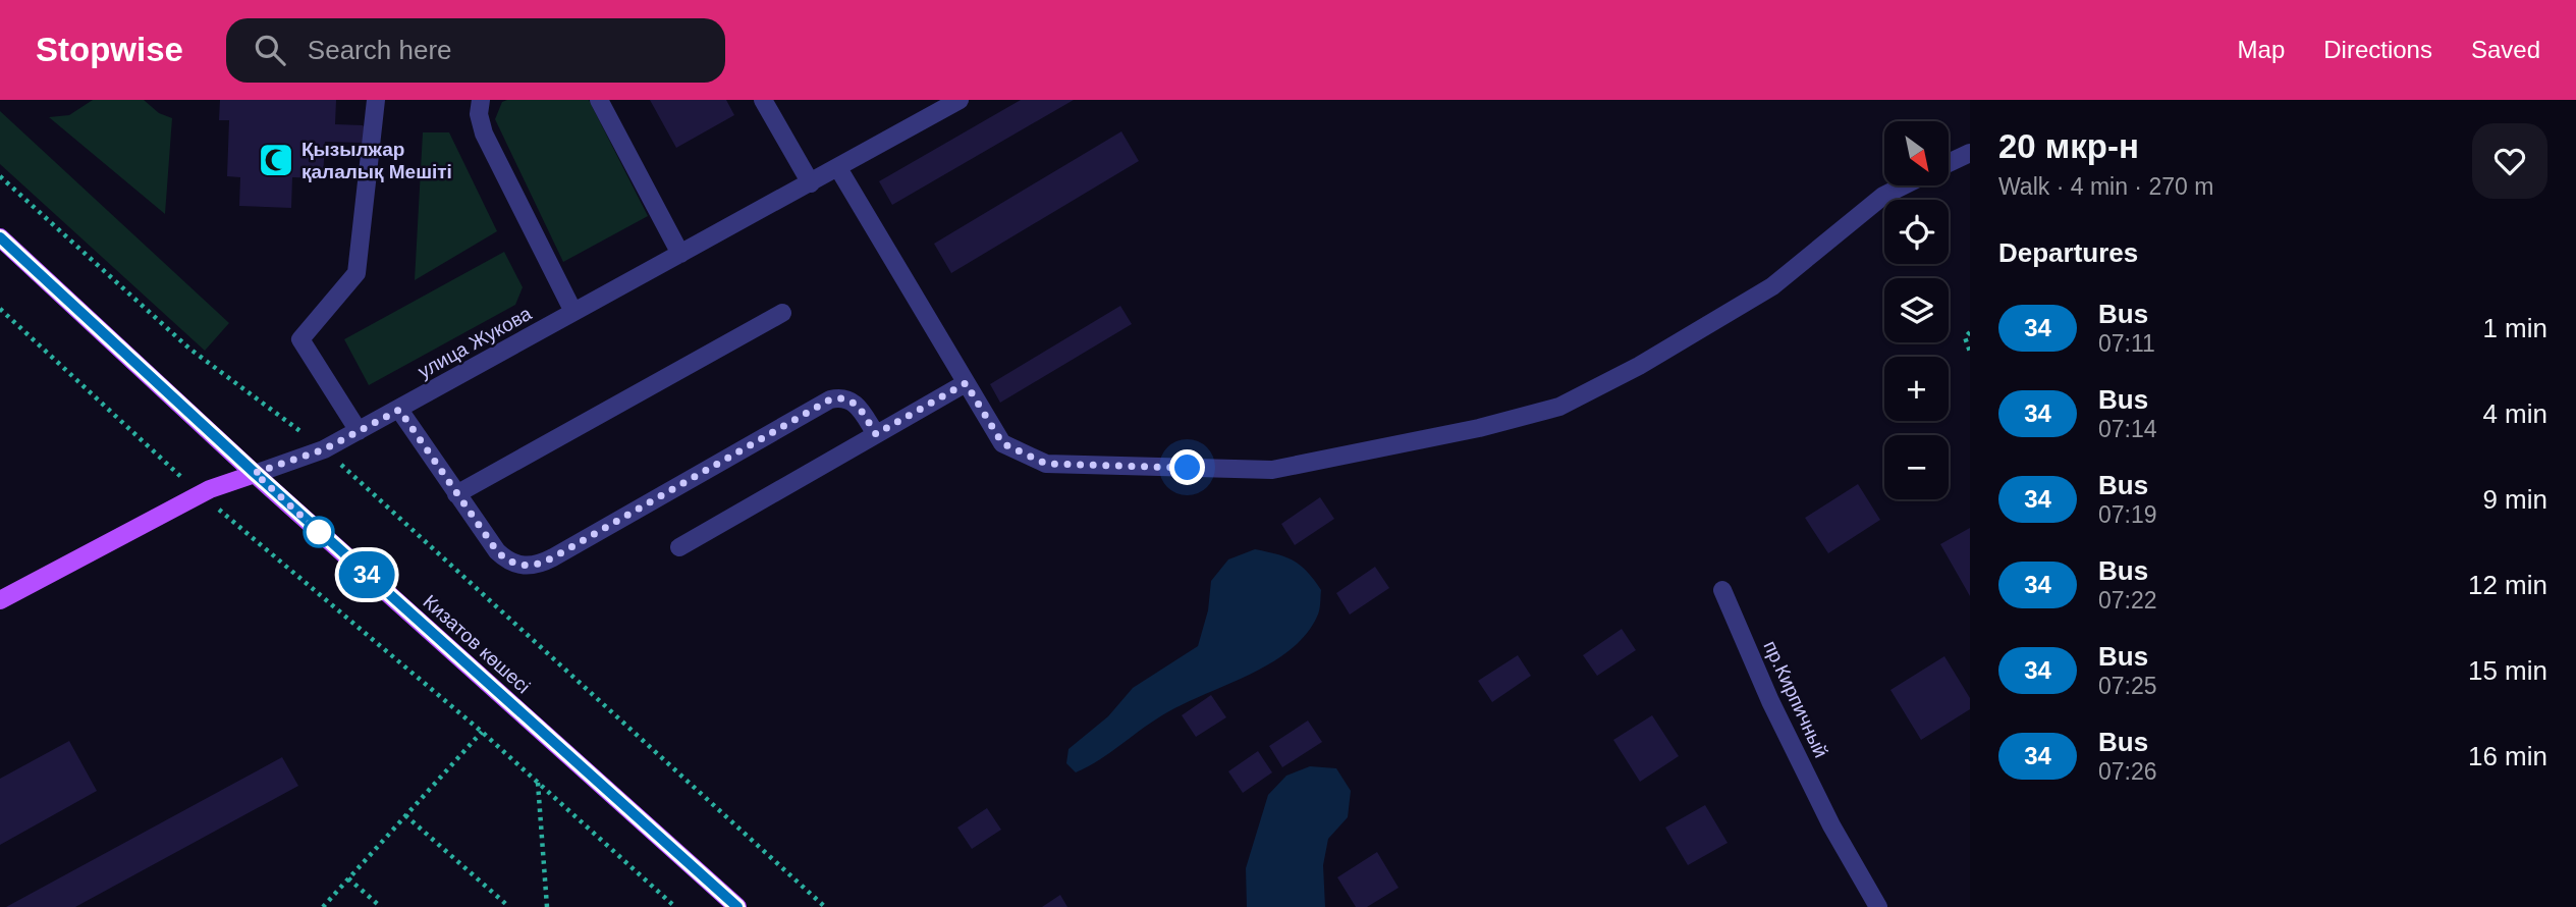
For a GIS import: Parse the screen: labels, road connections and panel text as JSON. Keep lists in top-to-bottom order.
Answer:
{
  "streets": {
    "main road": ["улица Жукова", "Кизатов көшесі"],
    "street": ["пр.Кирпичный"]
  },
  "crossings": [
    ["улица Жукова", "Кизатов көшесі"]
  ],
  "places": {
    "mosque": ["Қызылжар қалалық Мешіті"]
  },
  "lines": ["bus line 34"],
  "north": "bottom right",
  "page": {
    "header": "Stopwise",
    "search": "Search here",
    "nav": ["Map", "Directions", "Saved"],
    "on_map": "34",
    "heading": [
      ["20 мкр-н", "Walk · 4 min · 270 m"],
      "Departures"
    ],
    "map_buttons": ["+", "−"],
    "list": [
      {
        "mark": "34",
        "name": "Bus",
        "note": "07:11",
        "value": "1 min"
      },
      {
        "mark": "34",
        "name": "Bus",
        "note": "07:14",
        "value": "4 min"
      },
      {
        "mark": "34",
        "name": "Bus",
        "note": "07:19",
        "value": "9 min"
      },
      {
        "mark": "34",
        "name": "Bus",
        "note": "07:22",
        "value": "12 min"
      },
      {
        "mark": "34",
        "name": "Bus",
        "note": "07:25",
        "value": "15 min"
      },
      {
        "mark": "34",
        "name": "Bus",
        "note": "07:26",
        "value": "16 min"
      }
    ]
  }
}
